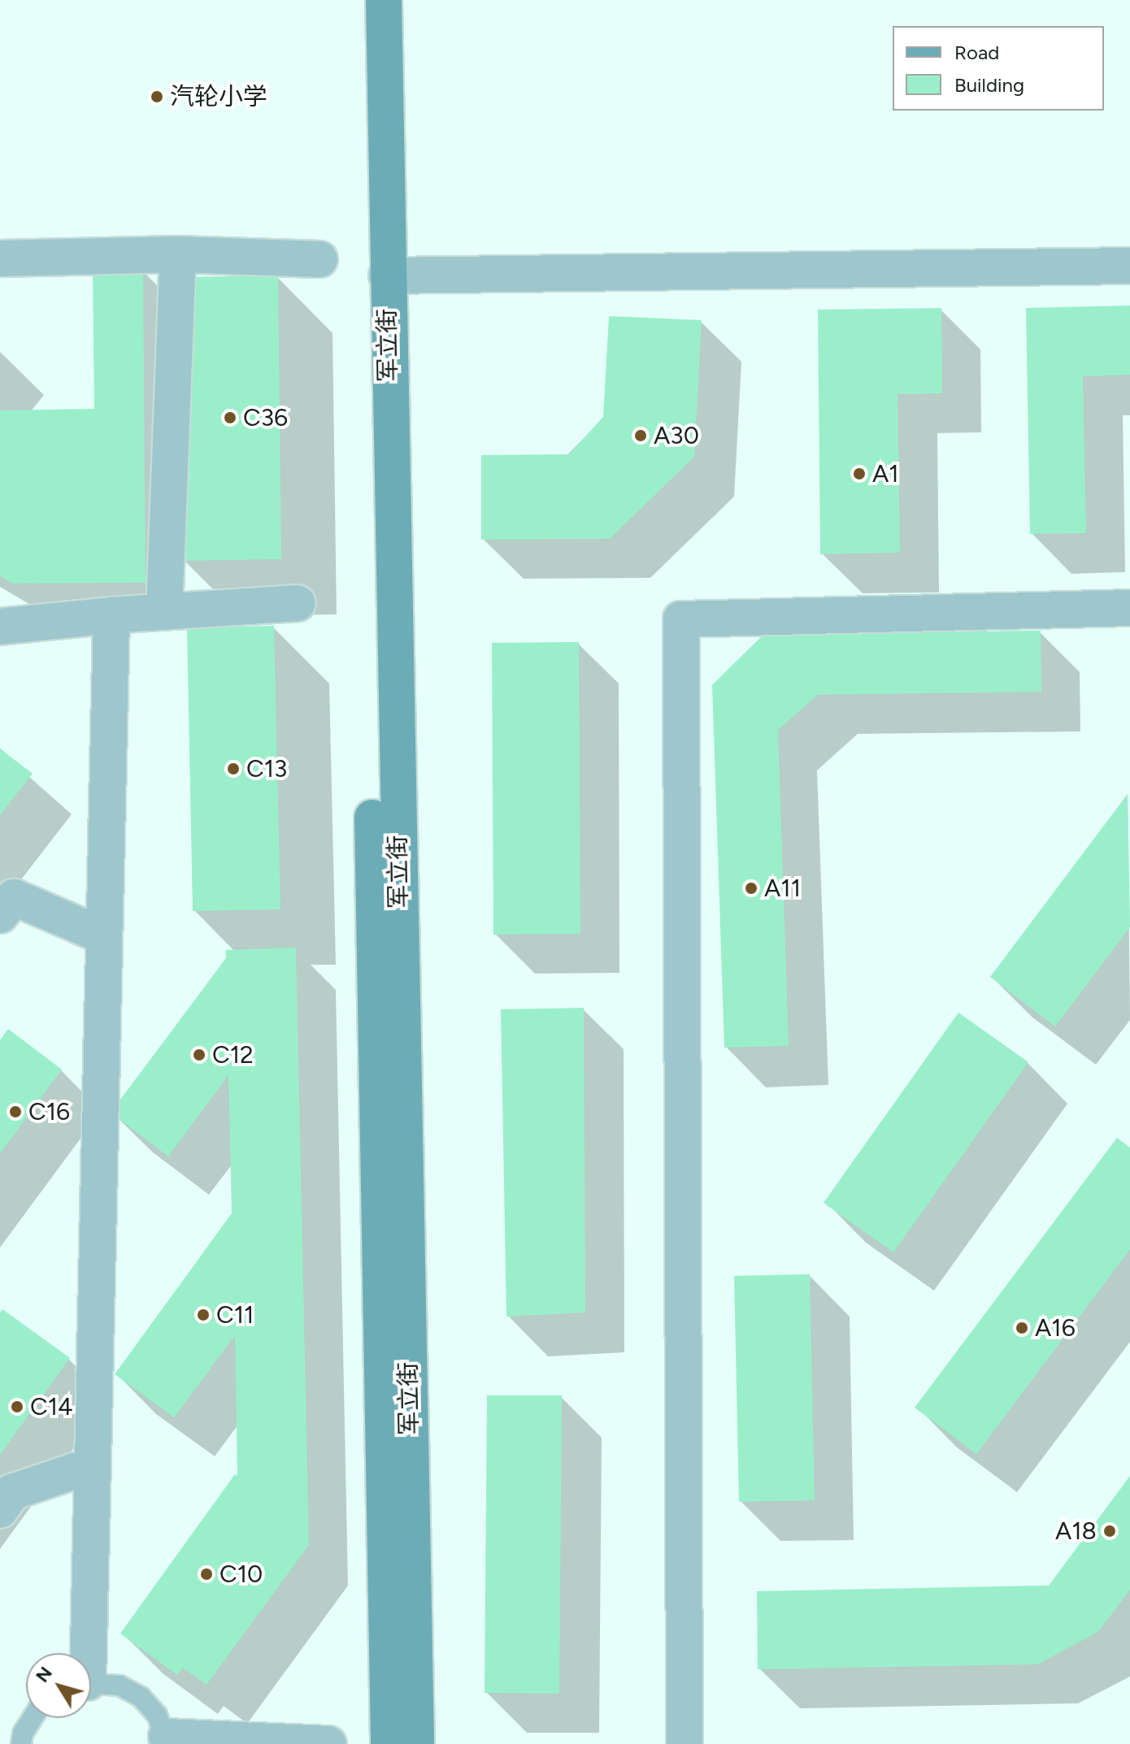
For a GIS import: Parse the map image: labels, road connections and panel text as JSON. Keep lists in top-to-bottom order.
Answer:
{
  "streets": {
    "main road": ["军立街"]
  },
  "places": [
    "汽轮小学",
    "C36",
    "A30",
    "A1",
    "C13",
    "A11",
    "C12",
    "C16",
    "C11",
    "A16",
    "C14",
    "A18",
    "C10"
  ],
  "legend": ["Road", "Building"],
  "north": "top left"
}
